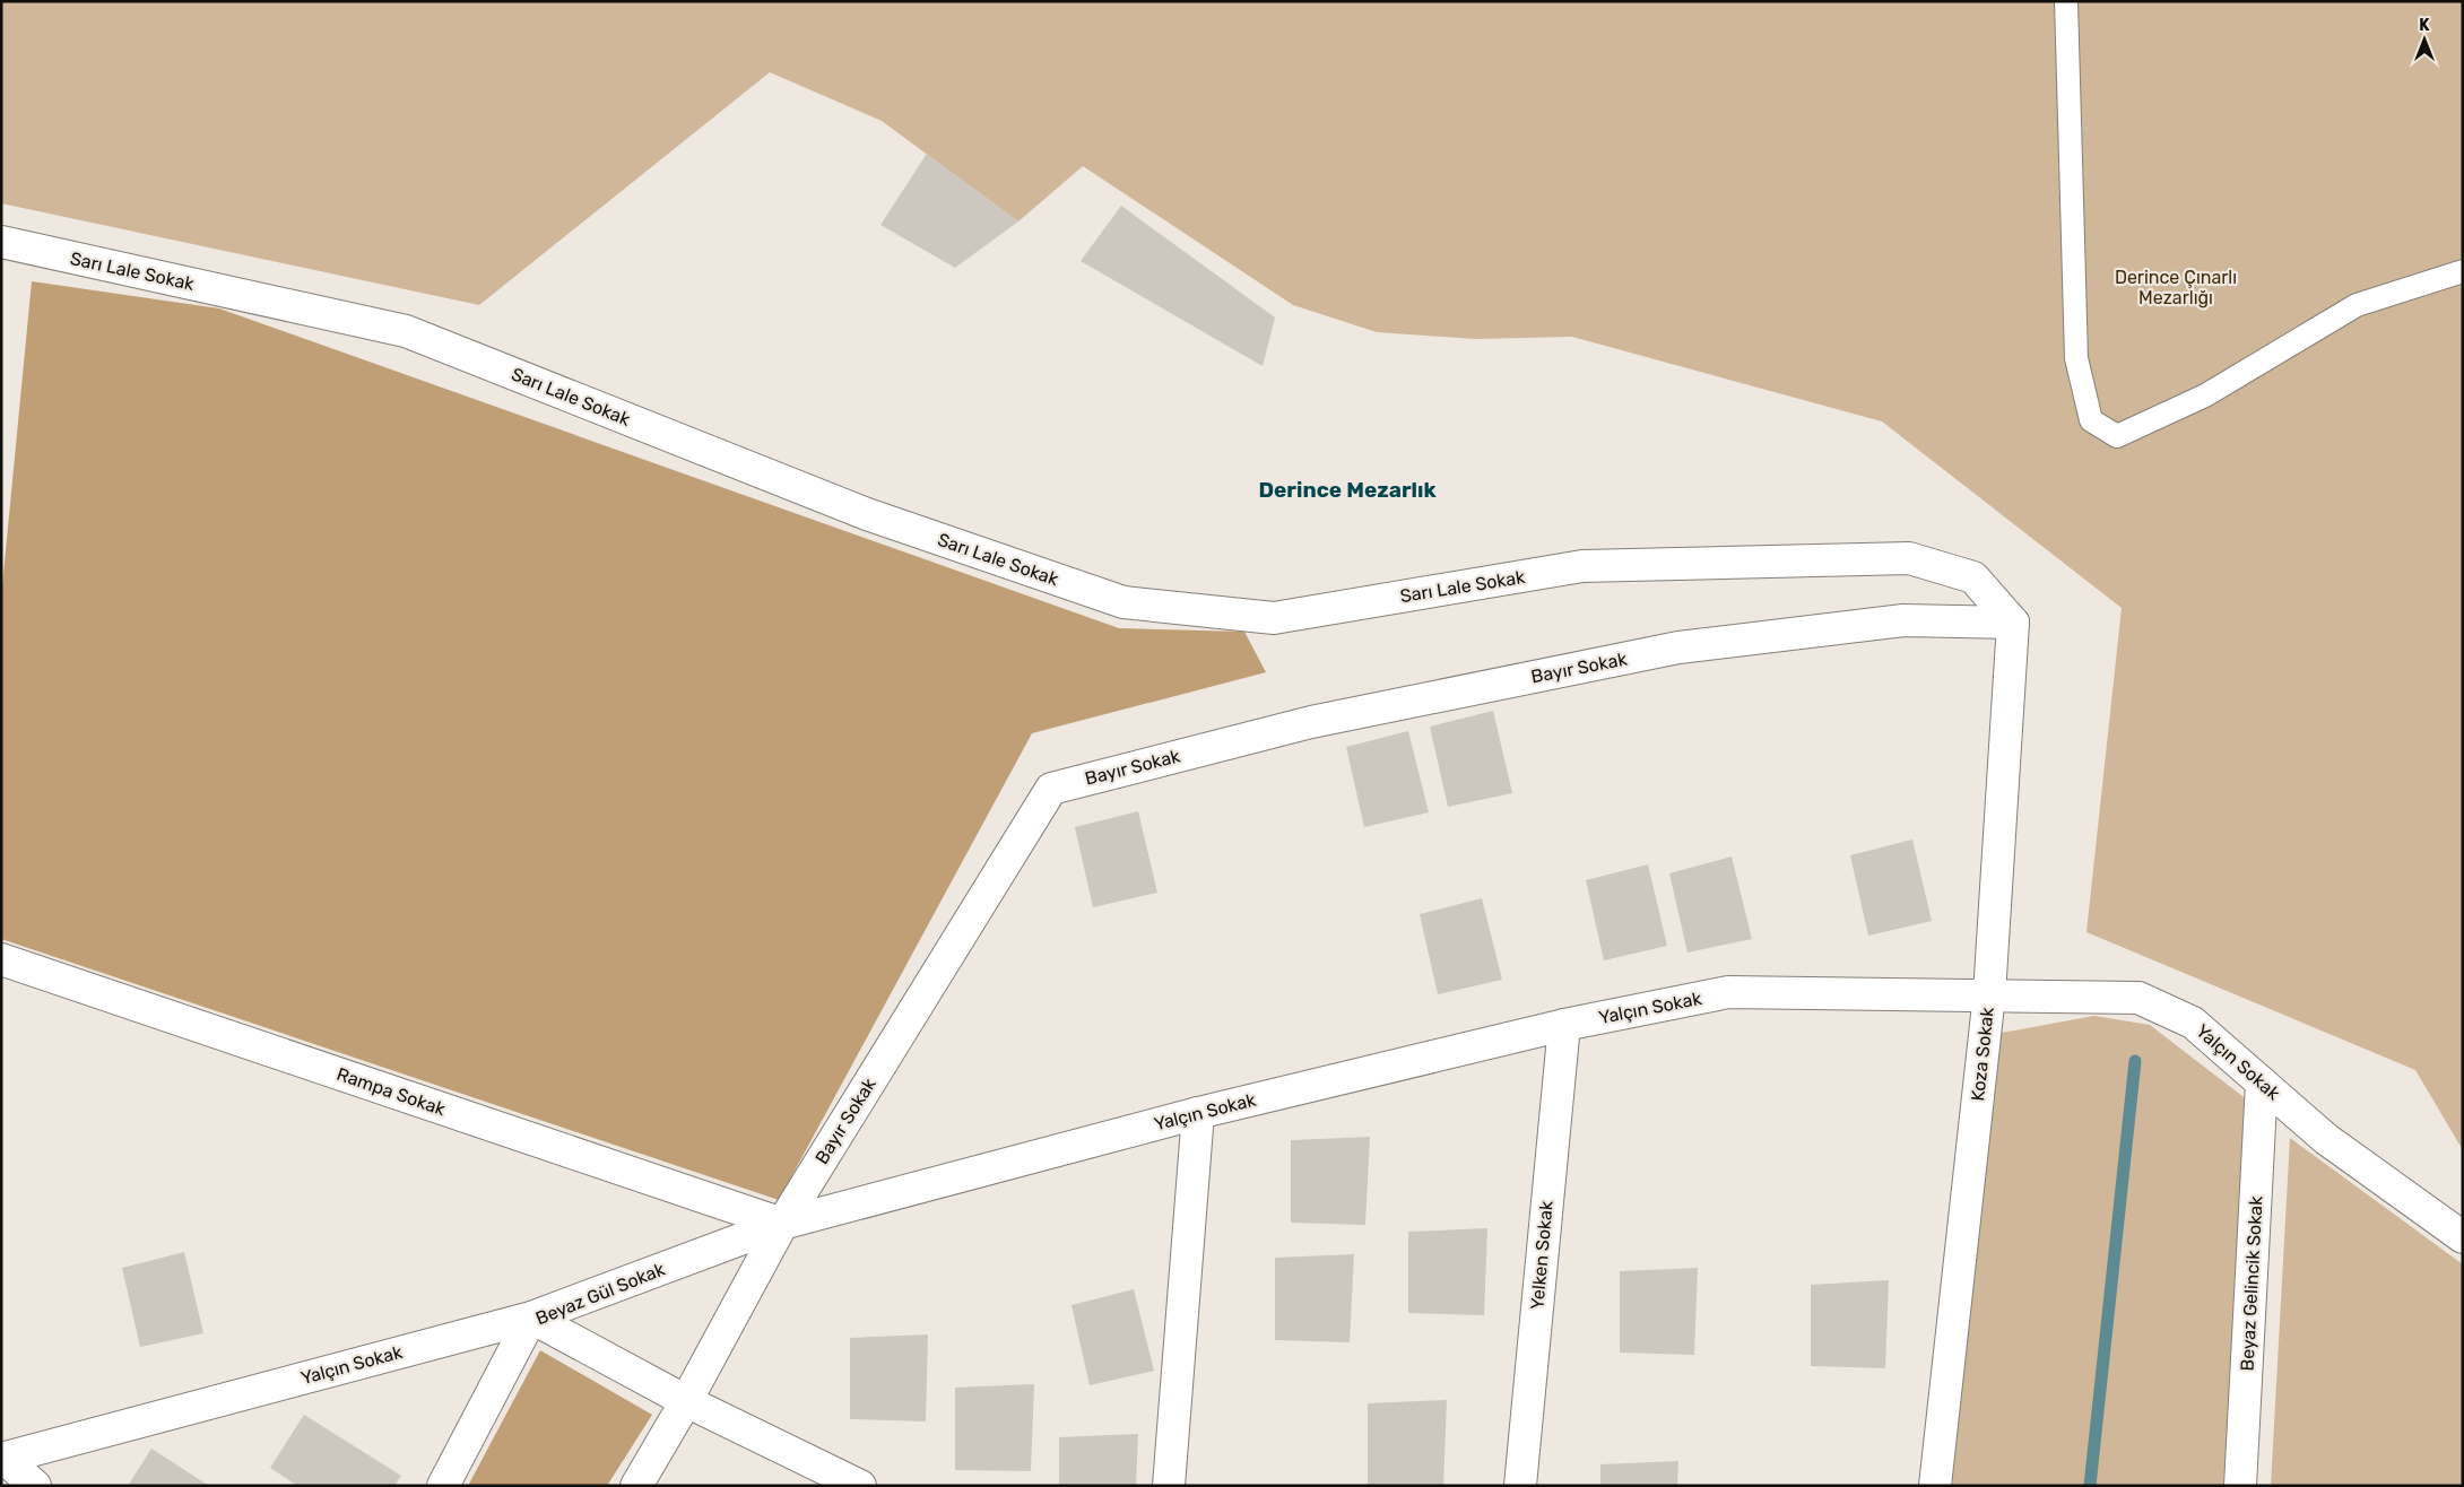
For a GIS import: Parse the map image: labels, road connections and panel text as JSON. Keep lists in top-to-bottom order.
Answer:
{
  "streets": {
    "street": [
      "Sarı Lale Sokak",
      "Bayır Sokak",
      "Yalçın Sokak",
      "Koza Sokak",
      "Rampa Sokak",
      "Yelken Sokak",
      "Beyaz Gelincik Sokak",
      "Beyaz Gül Sokak"
    ]
  },
  "crossings": [
    ["Sarı Lale Sokak", "Bayır Sokak"],
    ["Sarı Lale Sokak", "Koza Sokak"],
    ["Bayır Sokak", "Yalçın Sokak"],
    ["Bayır Sokak", "Koza Sokak"],
    ["Bayır Sokak", "Rampa Sokak"],
    ["Bayır Sokak", "Beyaz Gül Sokak"],
    ["Yalçın Sokak", "Koza Sokak"],
    ["Yalçın Sokak", "Rampa Sokak"],
    ["Yalçın Sokak", "Yelken Sokak"],
    ["Yalçın Sokak", "Beyaz Gelincik Sokak"],
    ["Yalçın Sokak", "Beyaz Gül Sokak"],
    ["Rampa Sokak", "Beyaz Gül Sokak"]
  ],
  "districts": ["Derince Mezarlık"],
  "parks": ["Derince Çınarlı Mezarlığı"],
  "north": "top"
}
